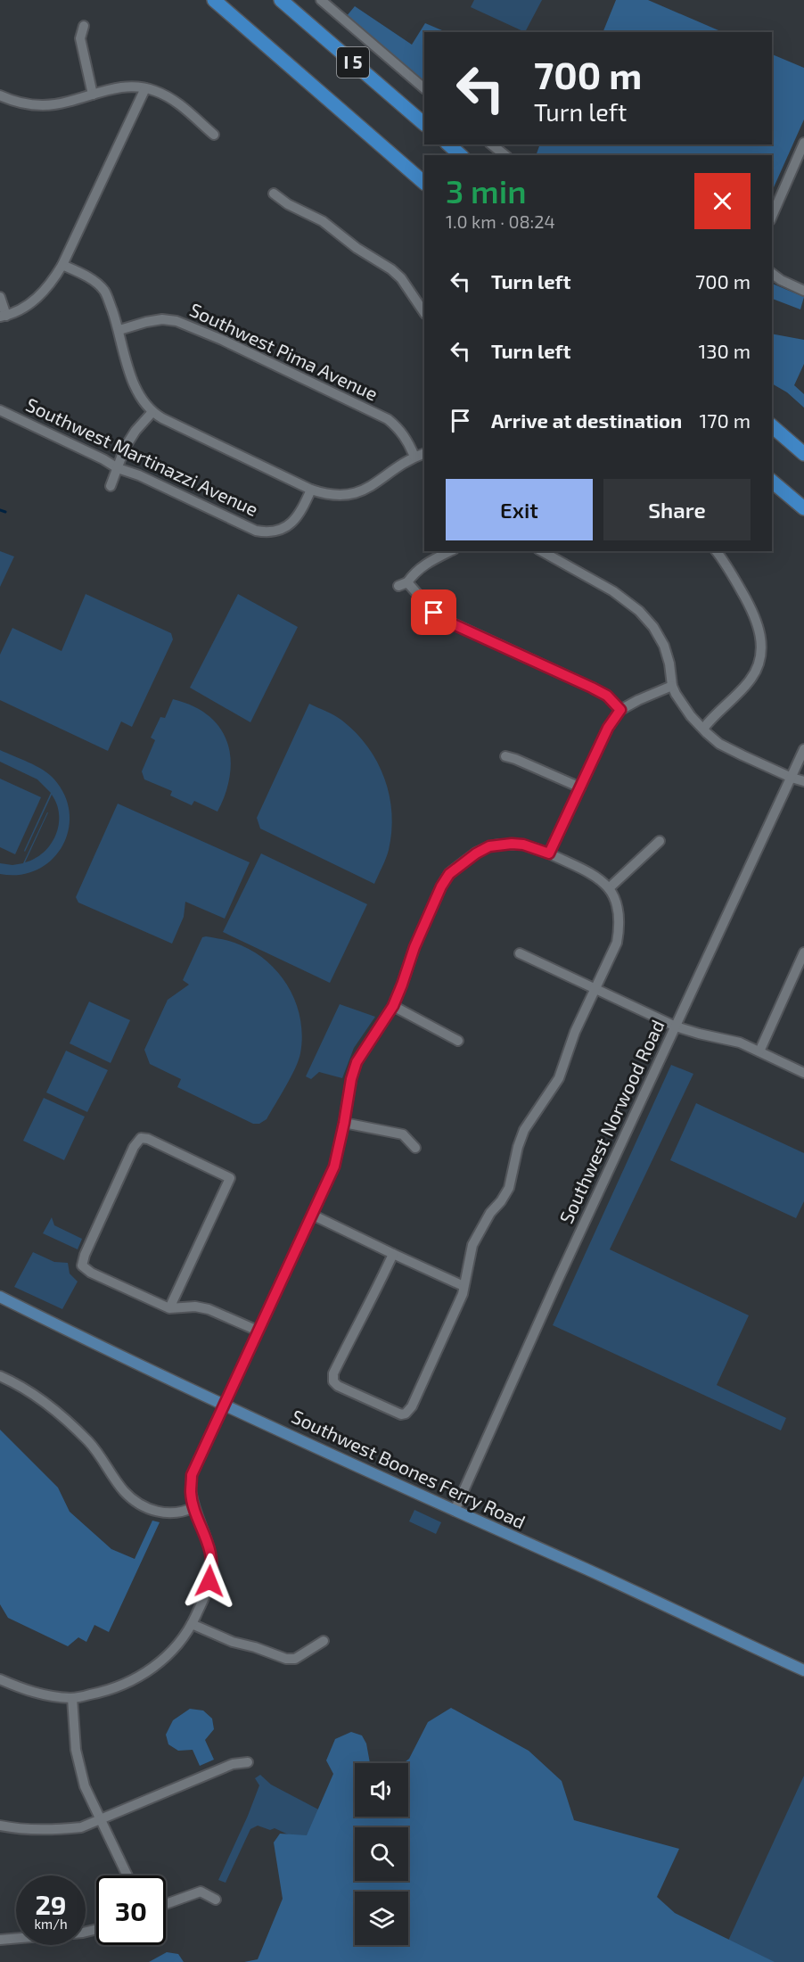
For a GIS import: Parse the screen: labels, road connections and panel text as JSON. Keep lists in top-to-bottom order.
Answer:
{
  "streets": {
    "highway": ["I 5"],
    "main road": ["Southwest Boones Ferry Road"],
    "street": ["Southwest Pima Avenue", "Southwest Martinazzi Avenue", "Southwest Norwood Road"]
  },
  "crossings": [
    ["Southwest Norwood Road", "Southwest Boones Ferry Road"]
  ],
  "page": {
    "turn": ["700 m", "Turn left"],
    "heading": ["3 min", "1.0 km · 08:24"],
    "list": [
      {
        "name": "Turn left",
        "value": "700 m"
      },
      {
        "name": "Turn left",
        "value": "130 m"
      },
      {
        "name": "Arrive at destination",
        "value": "170 m"
      }
    ],
    "buttons": ["Exit", "Share"],
    "speed": "29 km/h",
    "limit": "30"
  }
}
